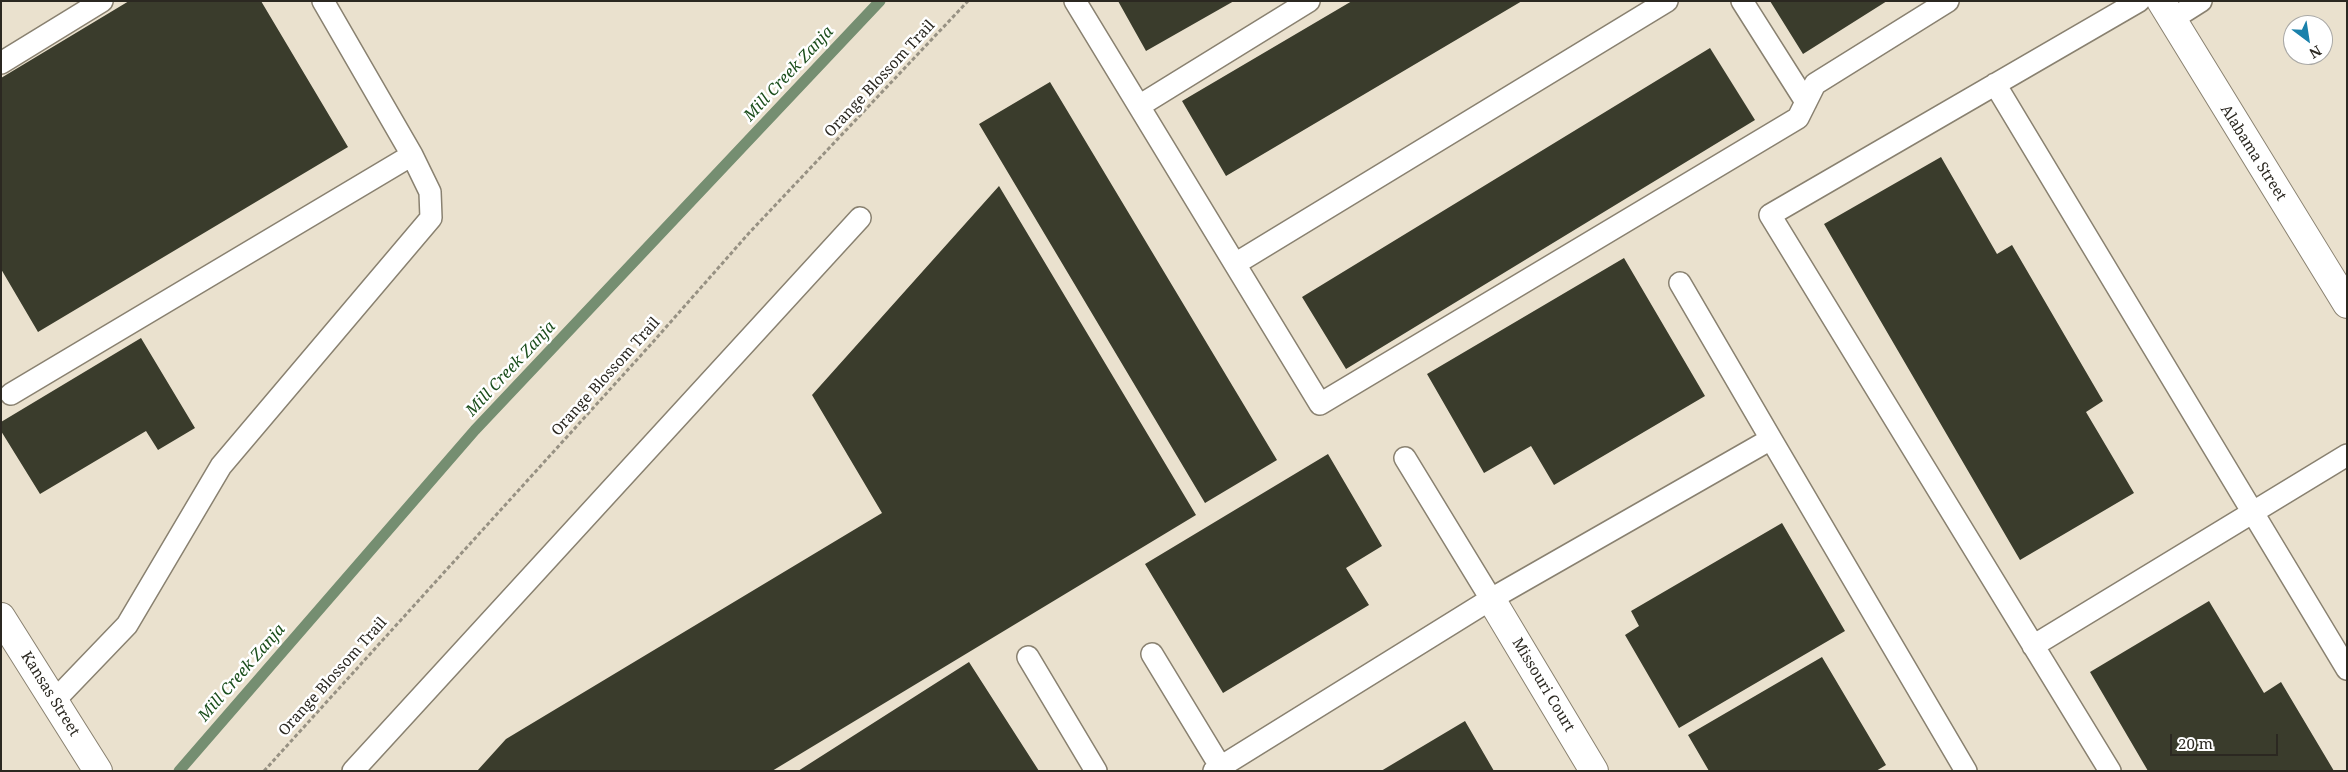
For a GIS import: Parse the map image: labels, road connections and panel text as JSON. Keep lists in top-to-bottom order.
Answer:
{
  "streets": {
    "street": ["Alabama Street", "Missouri Court", "Kansas Street"],
    "path": ["Orange Blossom Trail"]
  },
  "water": ["Mill Creek Zanja"],
  "scale_bar": "20 m",
  "north": "bottom right"
}
